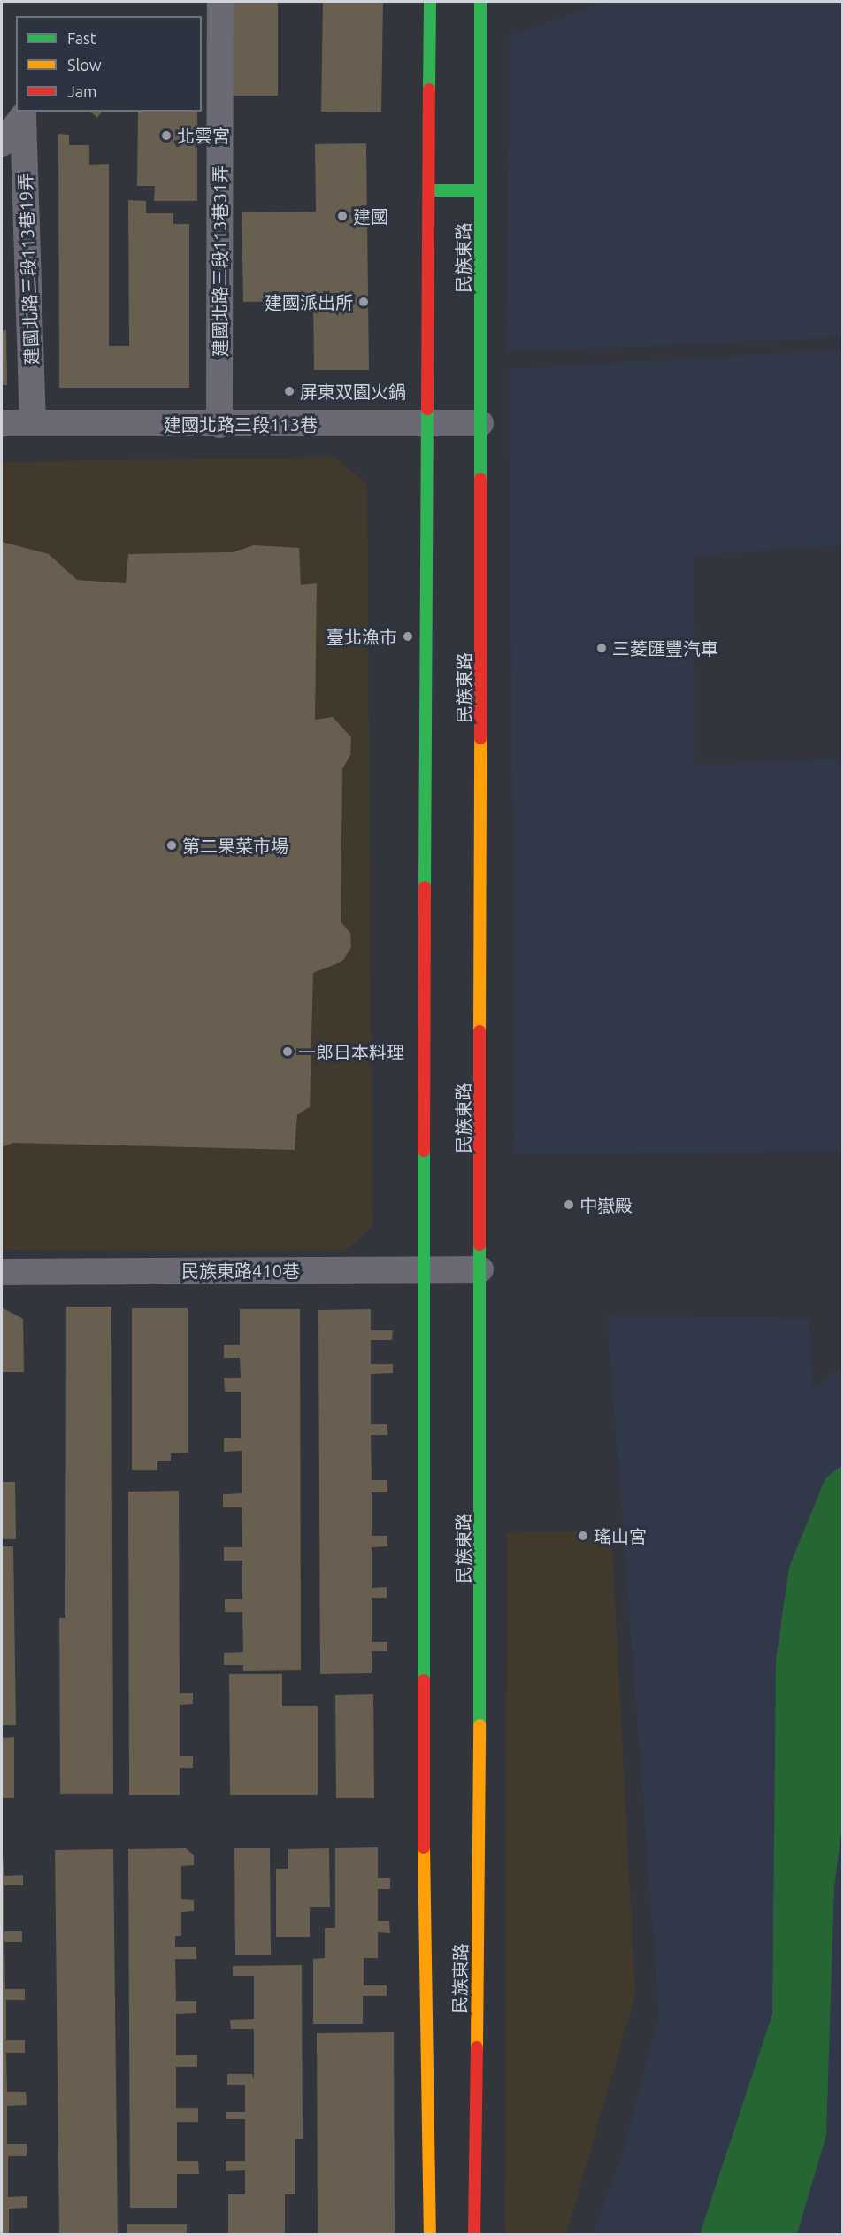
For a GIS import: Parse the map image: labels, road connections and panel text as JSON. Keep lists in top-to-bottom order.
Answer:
{
  "streets": {
    "street": [
      "民族東路",
      "建國北路三段113巷31弄",
      "建國北路三段113巷19弄",
      "建國北路三段113巷",
      "民族東路410巷"
    ]
  },
  "crossings": [
    ["民族東路", "建國北路三段113巷"],
    ["民族東路", "民族東路410巷"],
    ["建國北路三段113巷31弄", "建國北路三段113巷"],
    ["建國北路三段113巷19弄", "建國北路三段113巷"]
  ],
  "places": [
    "北雲宮",
    "建國",
    "建國派出所",
    "屏東双園火鍋",
    "臺北漁市",
    "三菱匯豐汽車",
    "第二果菜市場",
    "一郎日本料理",
    "中嶽殿",
    "瑤山宮"
  ],
  "legend": ["Fast", "Slow", "Jam"]
}
